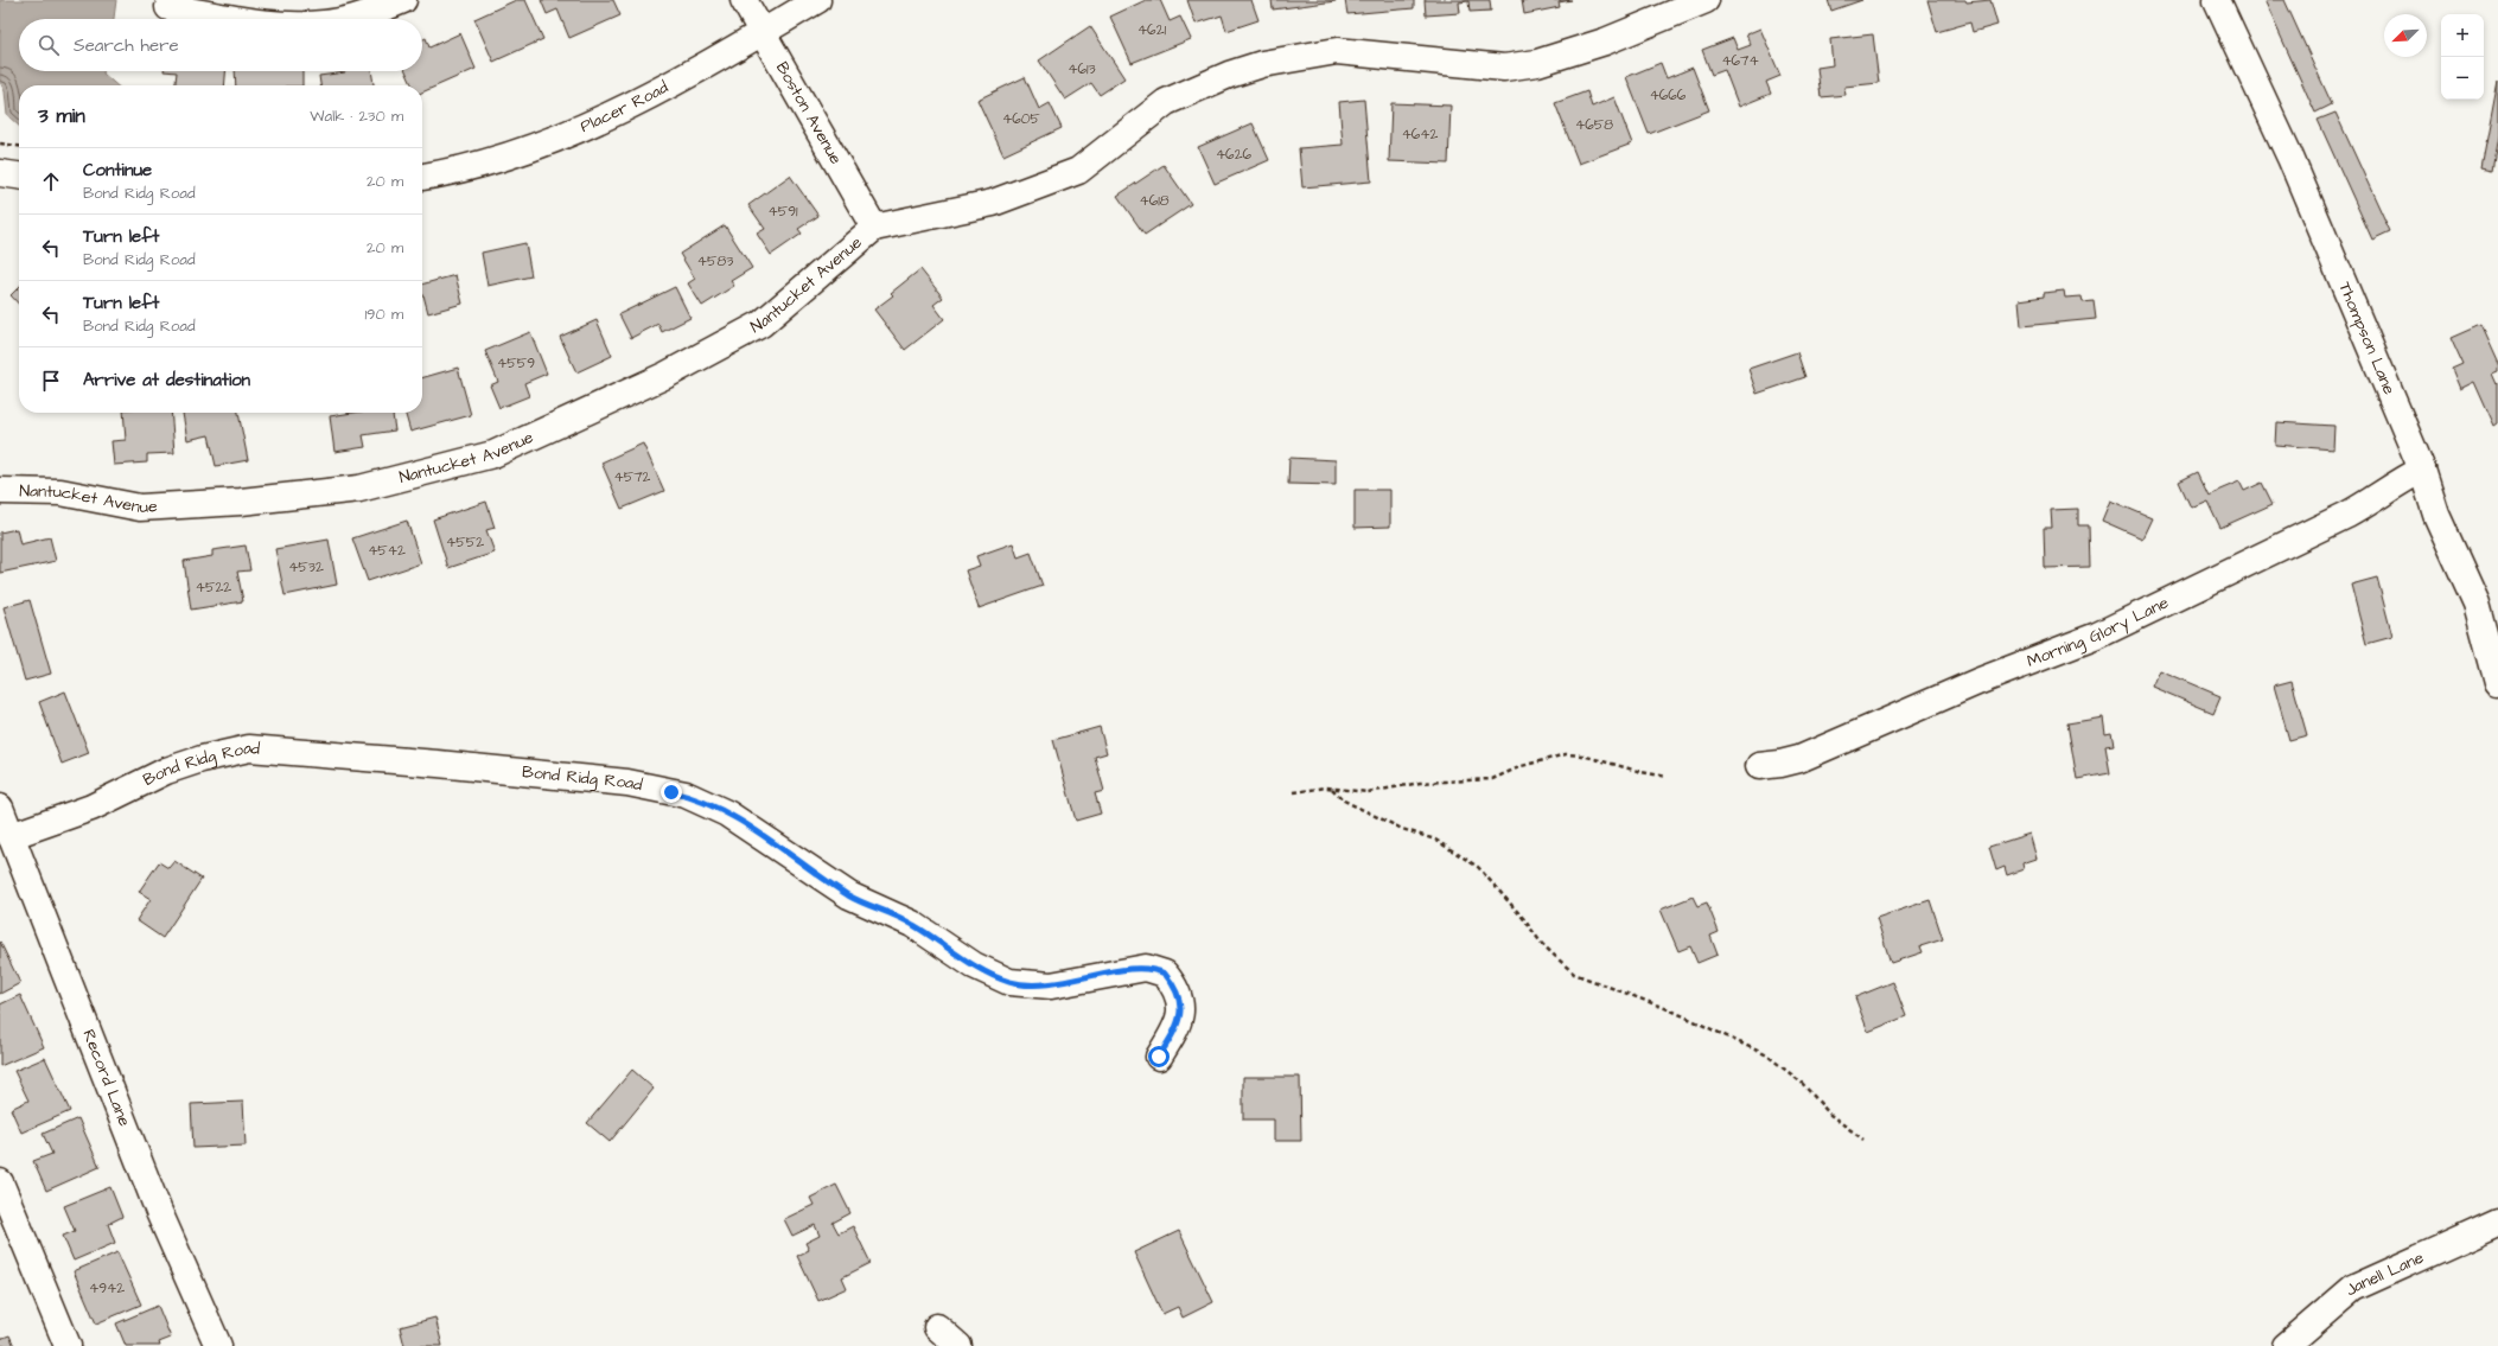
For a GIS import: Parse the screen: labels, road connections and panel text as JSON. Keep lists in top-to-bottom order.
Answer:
{
  "streets": {
    "street": [
      "Placer Road",
      "Boston Avenue",
      "Nantucket Avenue",
      "Thompson Lane",
      "Morning Glory Lane",
      "Bond Ridg Road",
      "Record Lane",
      "Janell Lane"
    ]
  },
  "crossings": [
    ["Placer Road", "Boston Avenue"],
    ["Boston Avenue", "Nantucket Avenue"],
    ["Thompson Lane", "Morning Glory Lane"],
    ["Bond Ridg Road", "Record Lane"]
  ],
  "house_numbers": [
    "4621",
    "4674",
    "4613",
    "4666",
    "4605",
    "4658",
    "4642",
    "4626",
    "4618",
    "4591",
    "4583",
    "4559",
    "4572",
    "4552",
    "4542",
    "4532",
    "4522",
    "4942"
  ],
  "north": "bottom left",
  "page": {
    "map_buttons": ["+", "−"],
    "search": "Search here",
    "heading": ["3 min", "Walk · 230 m"],
    "list": [
      ["Continue", "Bond Ridg Road", "20 m"],
      ["Turn left", "Bond Ridg Road", "20 m"],
      ["Turn left", "Bond Ridg Road", "190 m"],
      "Arrive at destination"
    ]
  }
}
